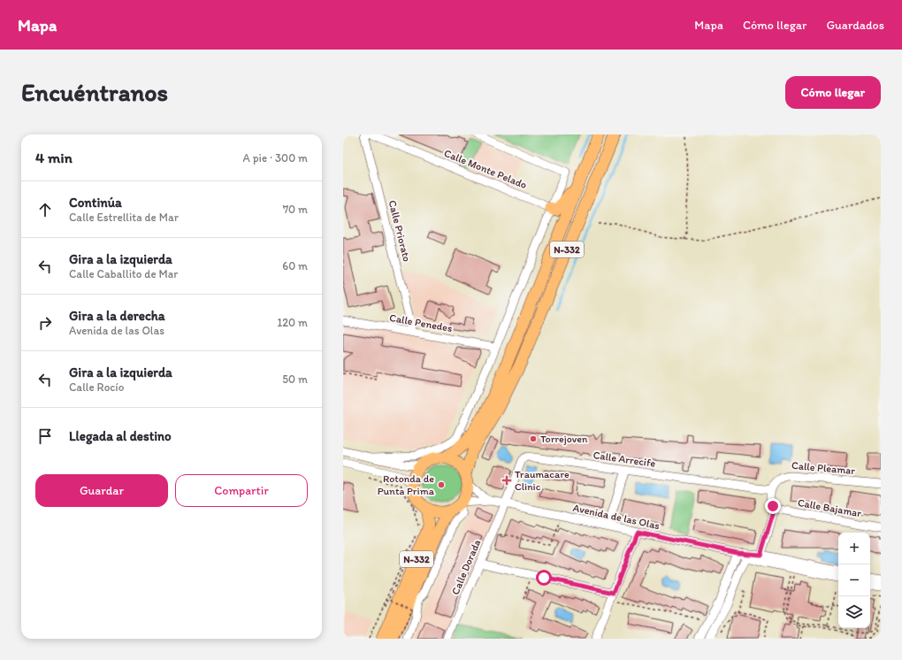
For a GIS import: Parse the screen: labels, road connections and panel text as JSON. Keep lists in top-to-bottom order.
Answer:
{
  "streets": {
    "highway": ["N-332"],
    "street": [
      "Calle Monte Pelado",
      "Calle Priorato",
      "Calle Penedes",
      "Calle Arrecife",
      "Calle Pleamar",
      "Calle Bajamar",
      "Avenida de las Olas",
      "Calle Dorada"
    ]
  },
  "crossings": [
    ["Calle Priorato", "Calle Penedes"],
    ["N-332", "Avenida de las Olas"],
    ["Calle Arrecife", "Calle Pleamar"],
    ["Calle Arrecife", "Avenida de las Olas"],
    ["Calle Arrecife", "Calle Dorada"],
    ["Avenida de las Olas", "Calle Dorada"]
  ],
  "places": {
    "other": ["Torrejoven", "Rotonda de Punta Prima"],
    "health": ["Traumacare Clinic"]
  },
  "page": {
    "header": "Mapa",
    "nav": ["Mapa", "Cómo llegar", "Guardados"],
    "buttons": [
      "Cómo llegar",
      ["Guardar", "Compartir"]
    ],
    "title": "Encuéntranos",
    "heading": ["4 min", "A pie · 300 m"],
    "list": [
      ["Continúa", "Calle Estrellita de Mar", "70 m"],
      ["Gira a la izquierda", "Calle Caballito de Mar", "60 m"],
      ["Gira a la derecha", "Avenida de las Olas", "120 m"],
      ["Gira a la izquierda", "Calle Rocío", "50 m"],
      "Llegada al destino"
    ],
    "map_buttons": ["+", "−"]
  }
}
